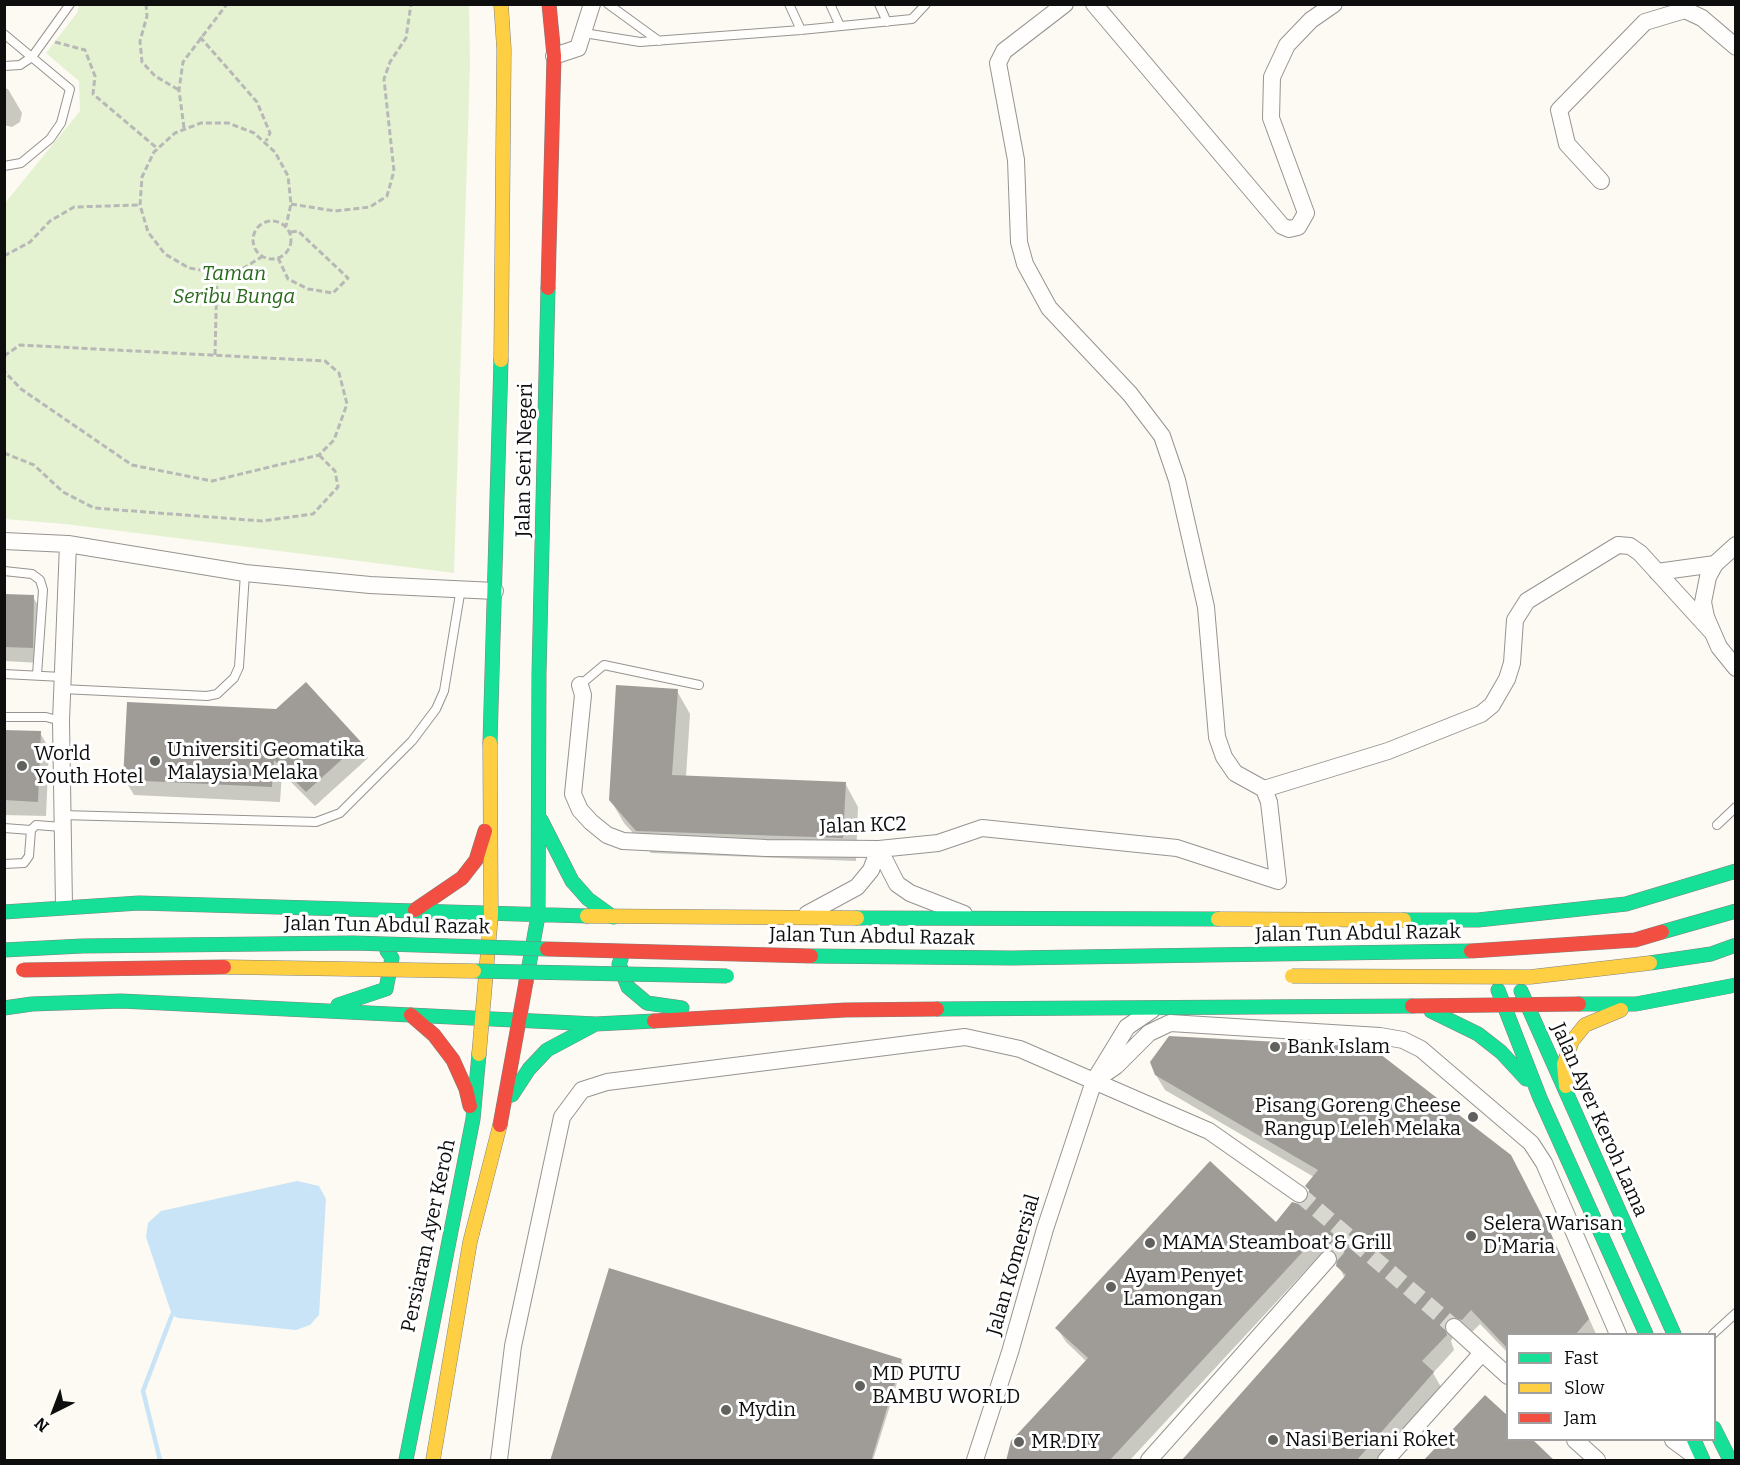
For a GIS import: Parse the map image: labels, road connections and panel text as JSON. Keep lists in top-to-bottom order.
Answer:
{
  "streets": {
    "main road": [
      "Jalan Seri Negeri",
      "Jalan Tun Abdul Razak",
      "Jalan Ayer Keroh Lama",
      "Persiaran Ayer Keroh"
    ],
    "street": ["Jalan KC2", "Jalan Komersial"]
  },
  "crossings": [
    ["Jalan Seri Negeri", "Persiaran Ayer Keroh"]
  ],
  "parks": ["Taman Seribu Bunga"],
  "places": [
    "Universiti Geomatika Malaysia Melaka",
    "World Youth Hotel",
    "Bank Islam",
    "Pisang Goreng Cheese Rangup Leleh Melaka",
    "Selera Warisan D'Maria",
    "MAMA Steamboat & Grill",
    "Ayam Penyet Lamongan",
    "MD PUTU BAMBU WORLD",
    "Mydin",
    "Nasi Beriani Roket",
    "MR.DIY"
  ],
  "legend": ["Fast", "Slow", "Jam"],
  "north": "bottom left"
}
